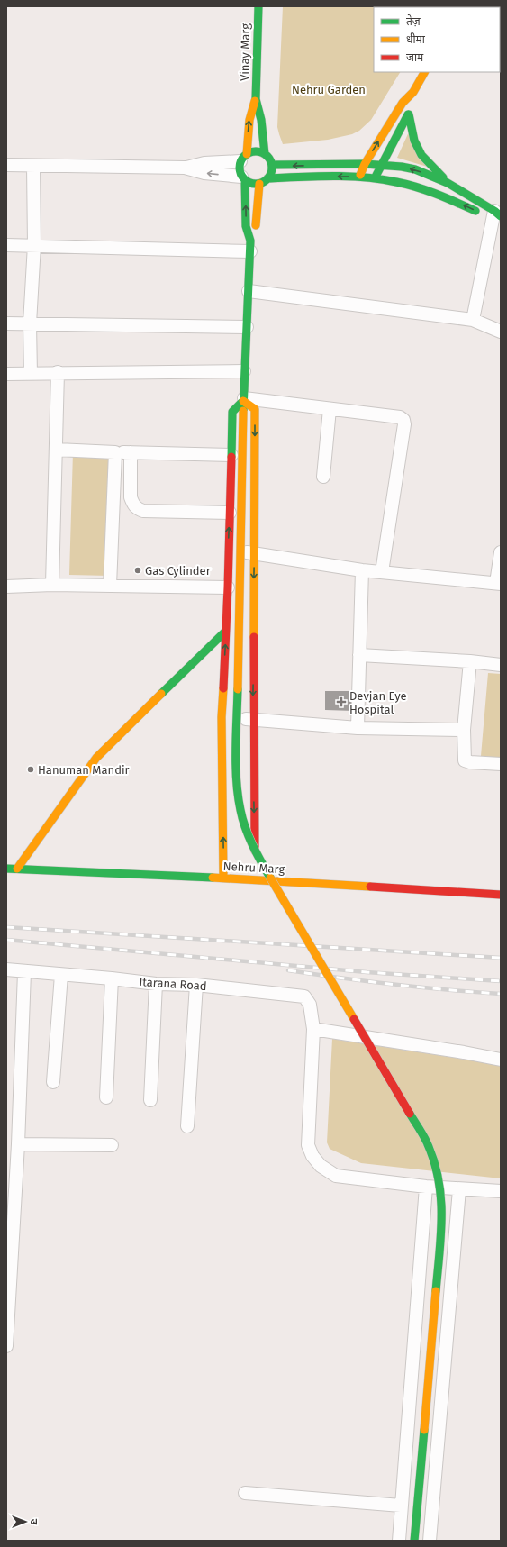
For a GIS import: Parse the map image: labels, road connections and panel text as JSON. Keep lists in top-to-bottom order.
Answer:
{
  "streets": {
    "street": ["Vinay Marg", "Nehru Marg", "Itarana Road"]
  },
  "parks": ["Nehru Garden"],
  "places": {
    "other": ["Gas Cylinder", "Hanuman Mandir"],
    "health": ["Devjan Eye Hospital"]
  },
  "legend": ["तेज़", "धीमा", "जाम"],
  "north": "right"
}
